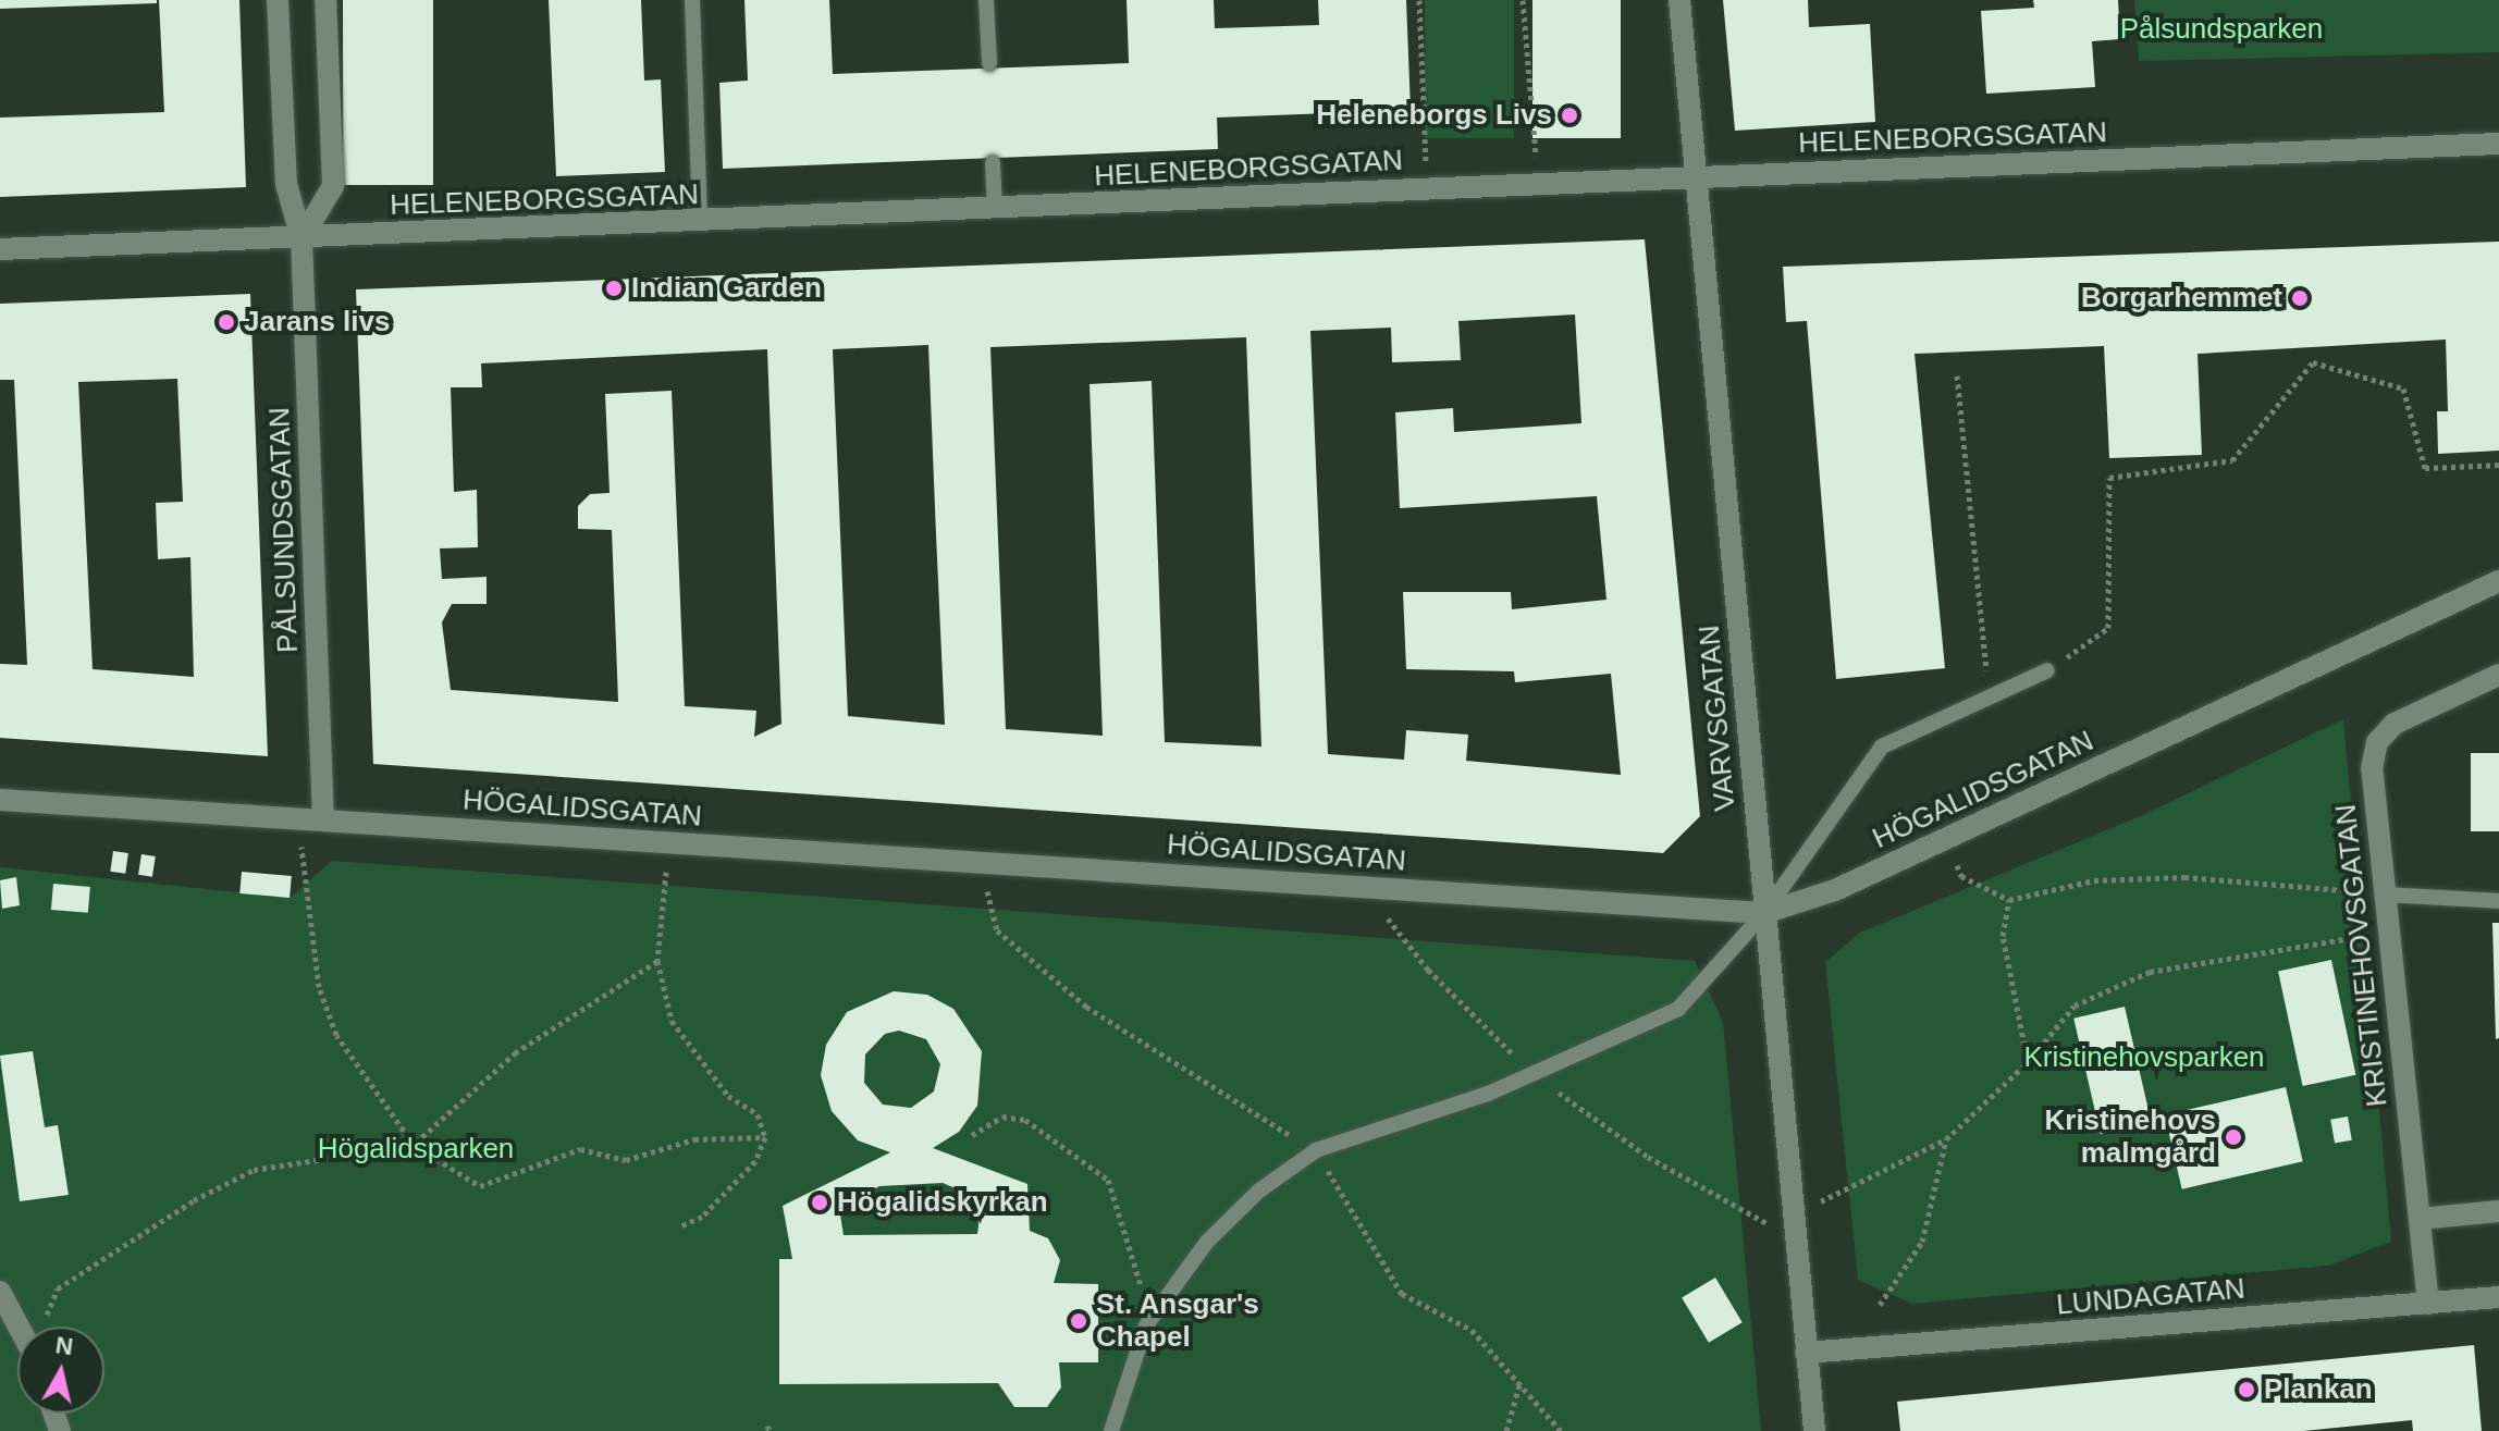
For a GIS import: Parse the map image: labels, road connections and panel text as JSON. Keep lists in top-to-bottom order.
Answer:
{
  "streets": {
    "street": [
      "HELENEBORGSGATAN",
      "PÅLSUNDSGATAN",
      "VARVSGATAN",
      "HÖGALIDSGATAN",
      "KRISTINEHOVSGATAN",
      "LUNDAGATAN"
    ]
  },
  "crossings": [
    ["HELENEBORGSGATAN", "PÅLSUNDSGATAN"],
    ["HELENEBORGSGATAN", "VARVSGATAN"],
    ["PÅLSUNDSGATAN", "HÖGALIDSGATAN"],
    ["VARVSGATAN", "HÖGALIDSGATAN"],
    ["VARVSGATAN", "LUNDAGATAN"],
    ["KRISTINEHOVSGATAN", "LUNDAGATAN"]
  ],
  "parks": ["Pålsundsparken", "Kristinehovsparken", "Högalidsparken"],
  "places": [
    "Heleneborgs Livs",
    "Indian Garden",
    "Borgarhemmet",
    "Jarans livs",
    "Kristinehovs malmgård",
    "Högalidskyrkan",
    "St. Ansgar's Chapel",
    "Plankan"
  ],
  "north": "top"
}
